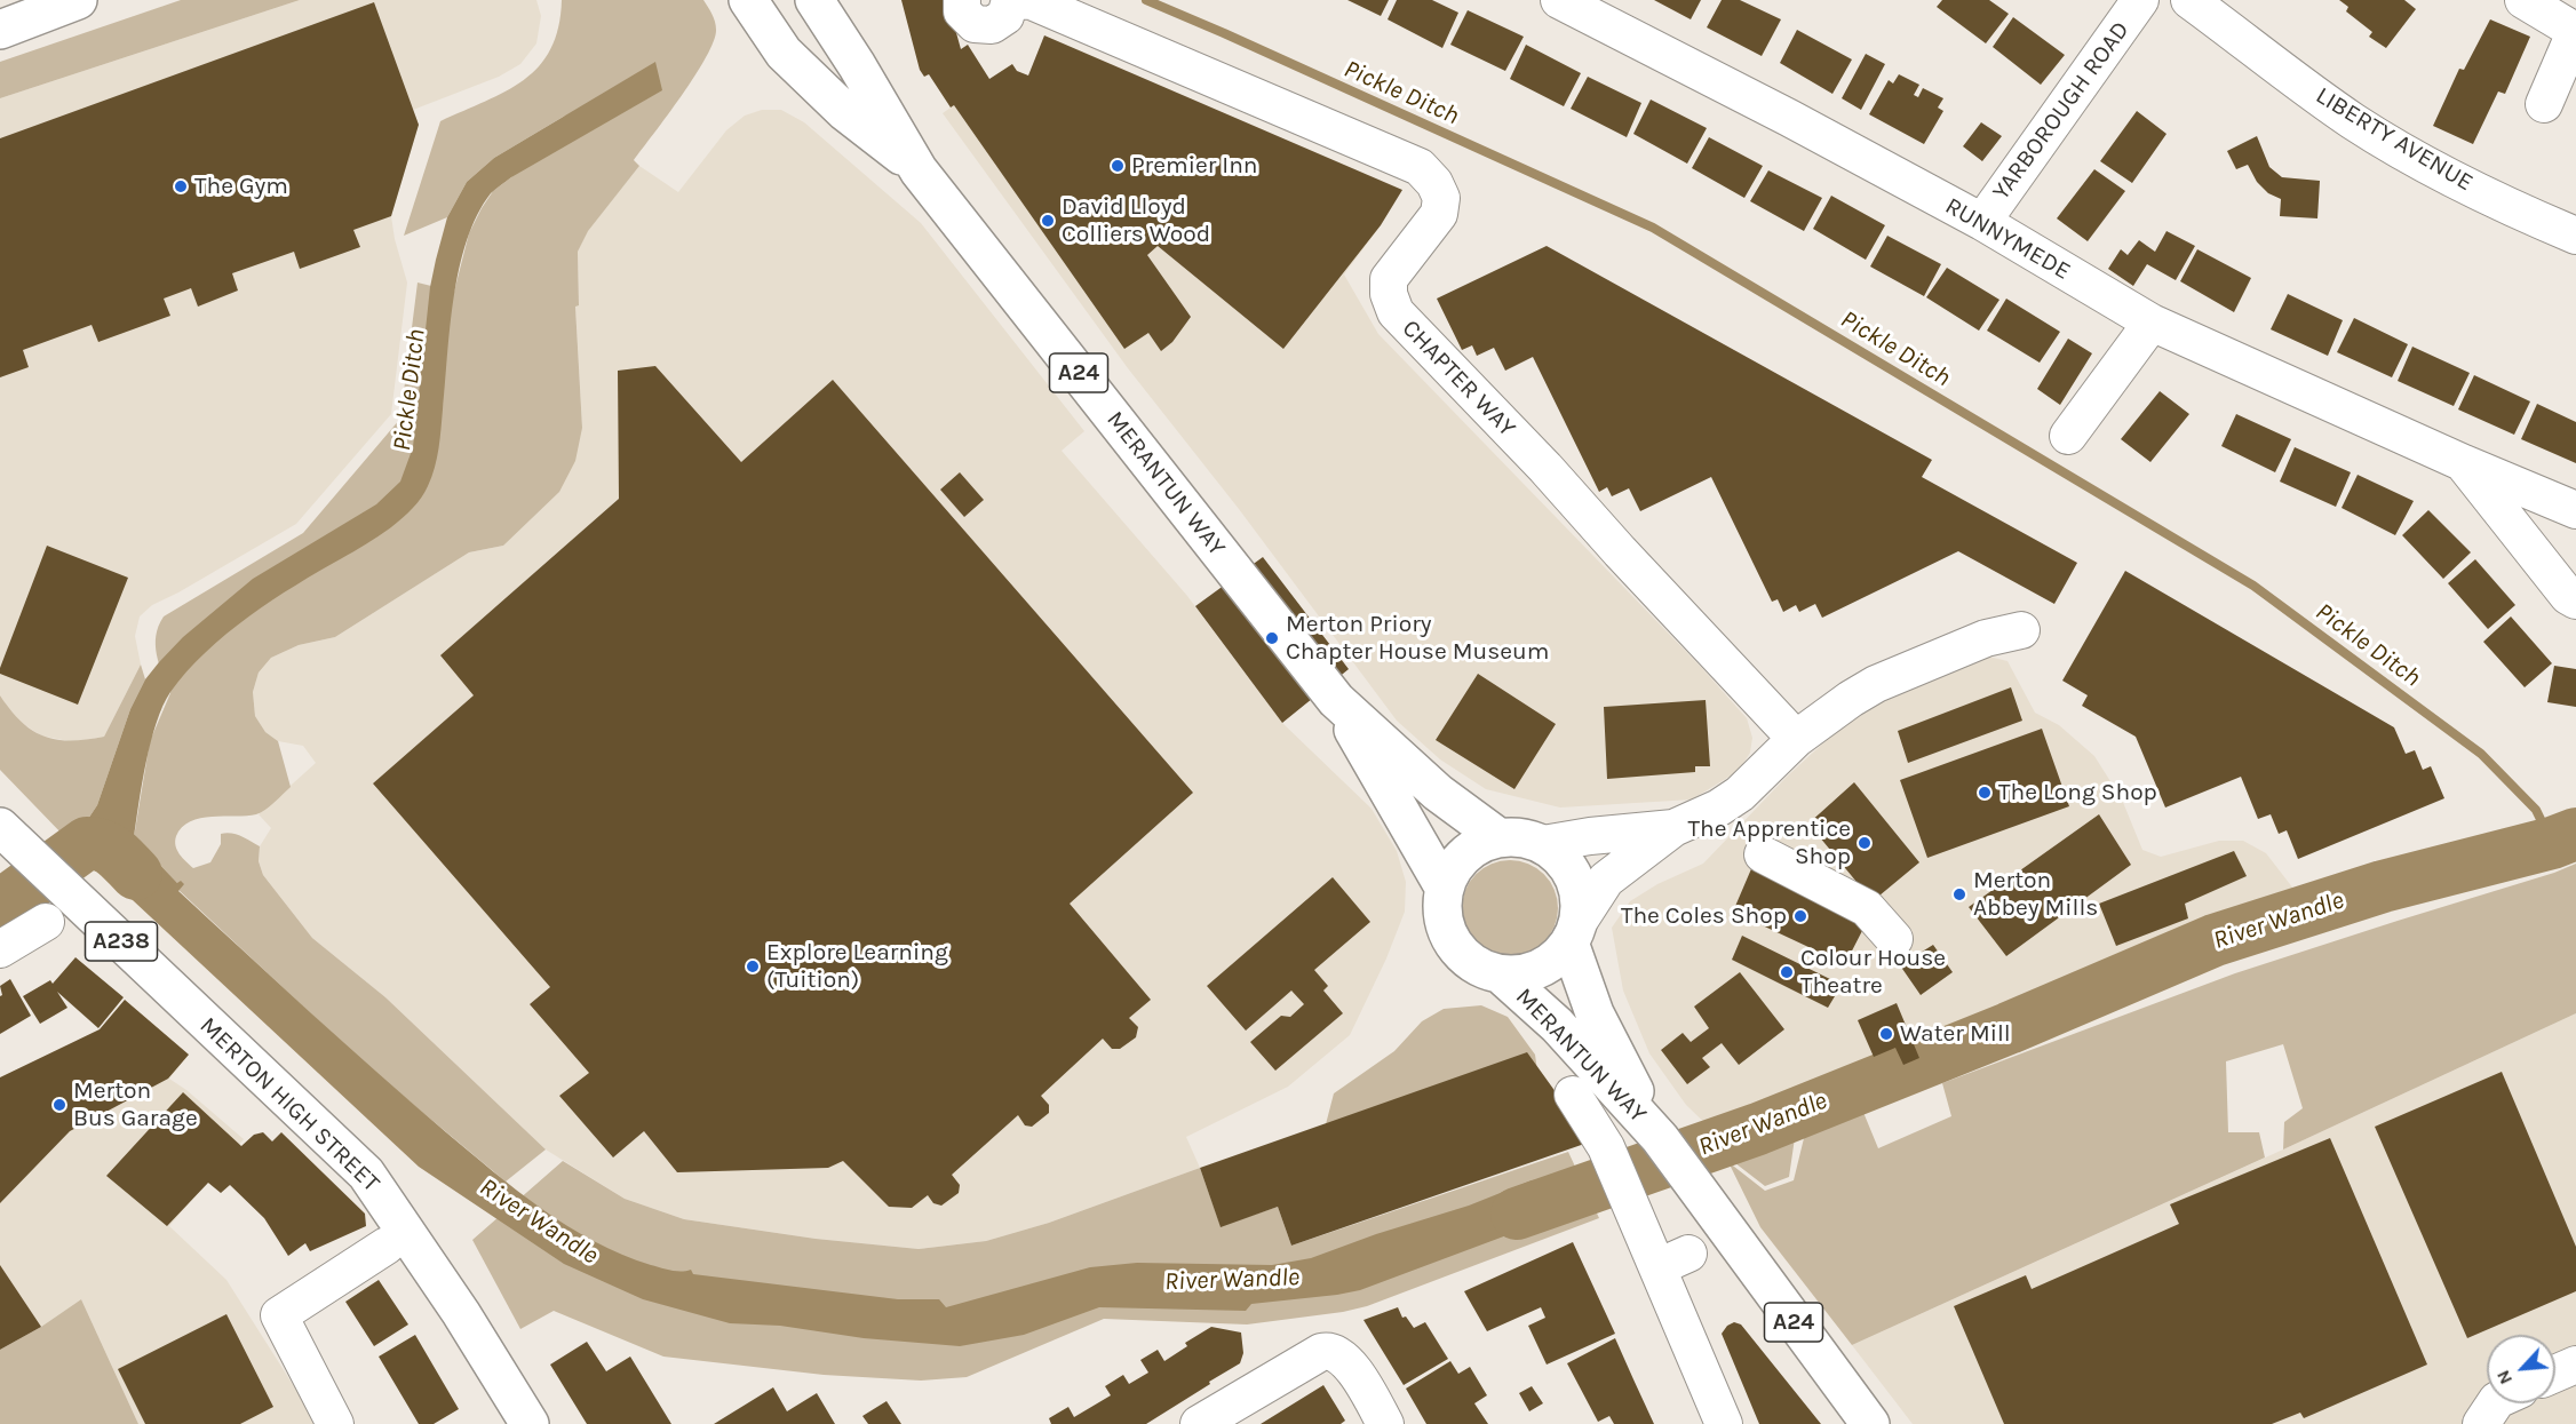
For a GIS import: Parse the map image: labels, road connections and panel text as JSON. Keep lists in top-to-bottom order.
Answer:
{
  "streets": {
    "main road": [
      "A24",
      "MERANTUN WAY",
      "A238",
      "MERTON HIGH STREET"
    ],
    "street": [
      "YARBOROUGH ROAD",
      "LIBERTY AVENUE",
      "RUNNYMEDE",
      "CHAPTER WAY"
    ]
  },
  "crossings": [
    ["YARBOROUGH ROAD", "RUNNYMEDE"],
    ["A24", "MERANTUN WAY"]
  ],
  "water": ["Pickle Ditch", "River Wandle"],
  "places": [
    "Premier Inn",
    "The Gym",
    "David Lloyd Colliers Wood",
    "Merton Priory Chapter House Museum",
    "The Long Shop",
    "The Apprentice Shop",
    "Merton Abbey Mills",
    "The Coles Shop",
    "Explore Learning (Tuition)",
    "Colour House Theatre",
    "Water Mill",
    "Merton Bus Garage"
  ],
  "north": "bottom left"
}
